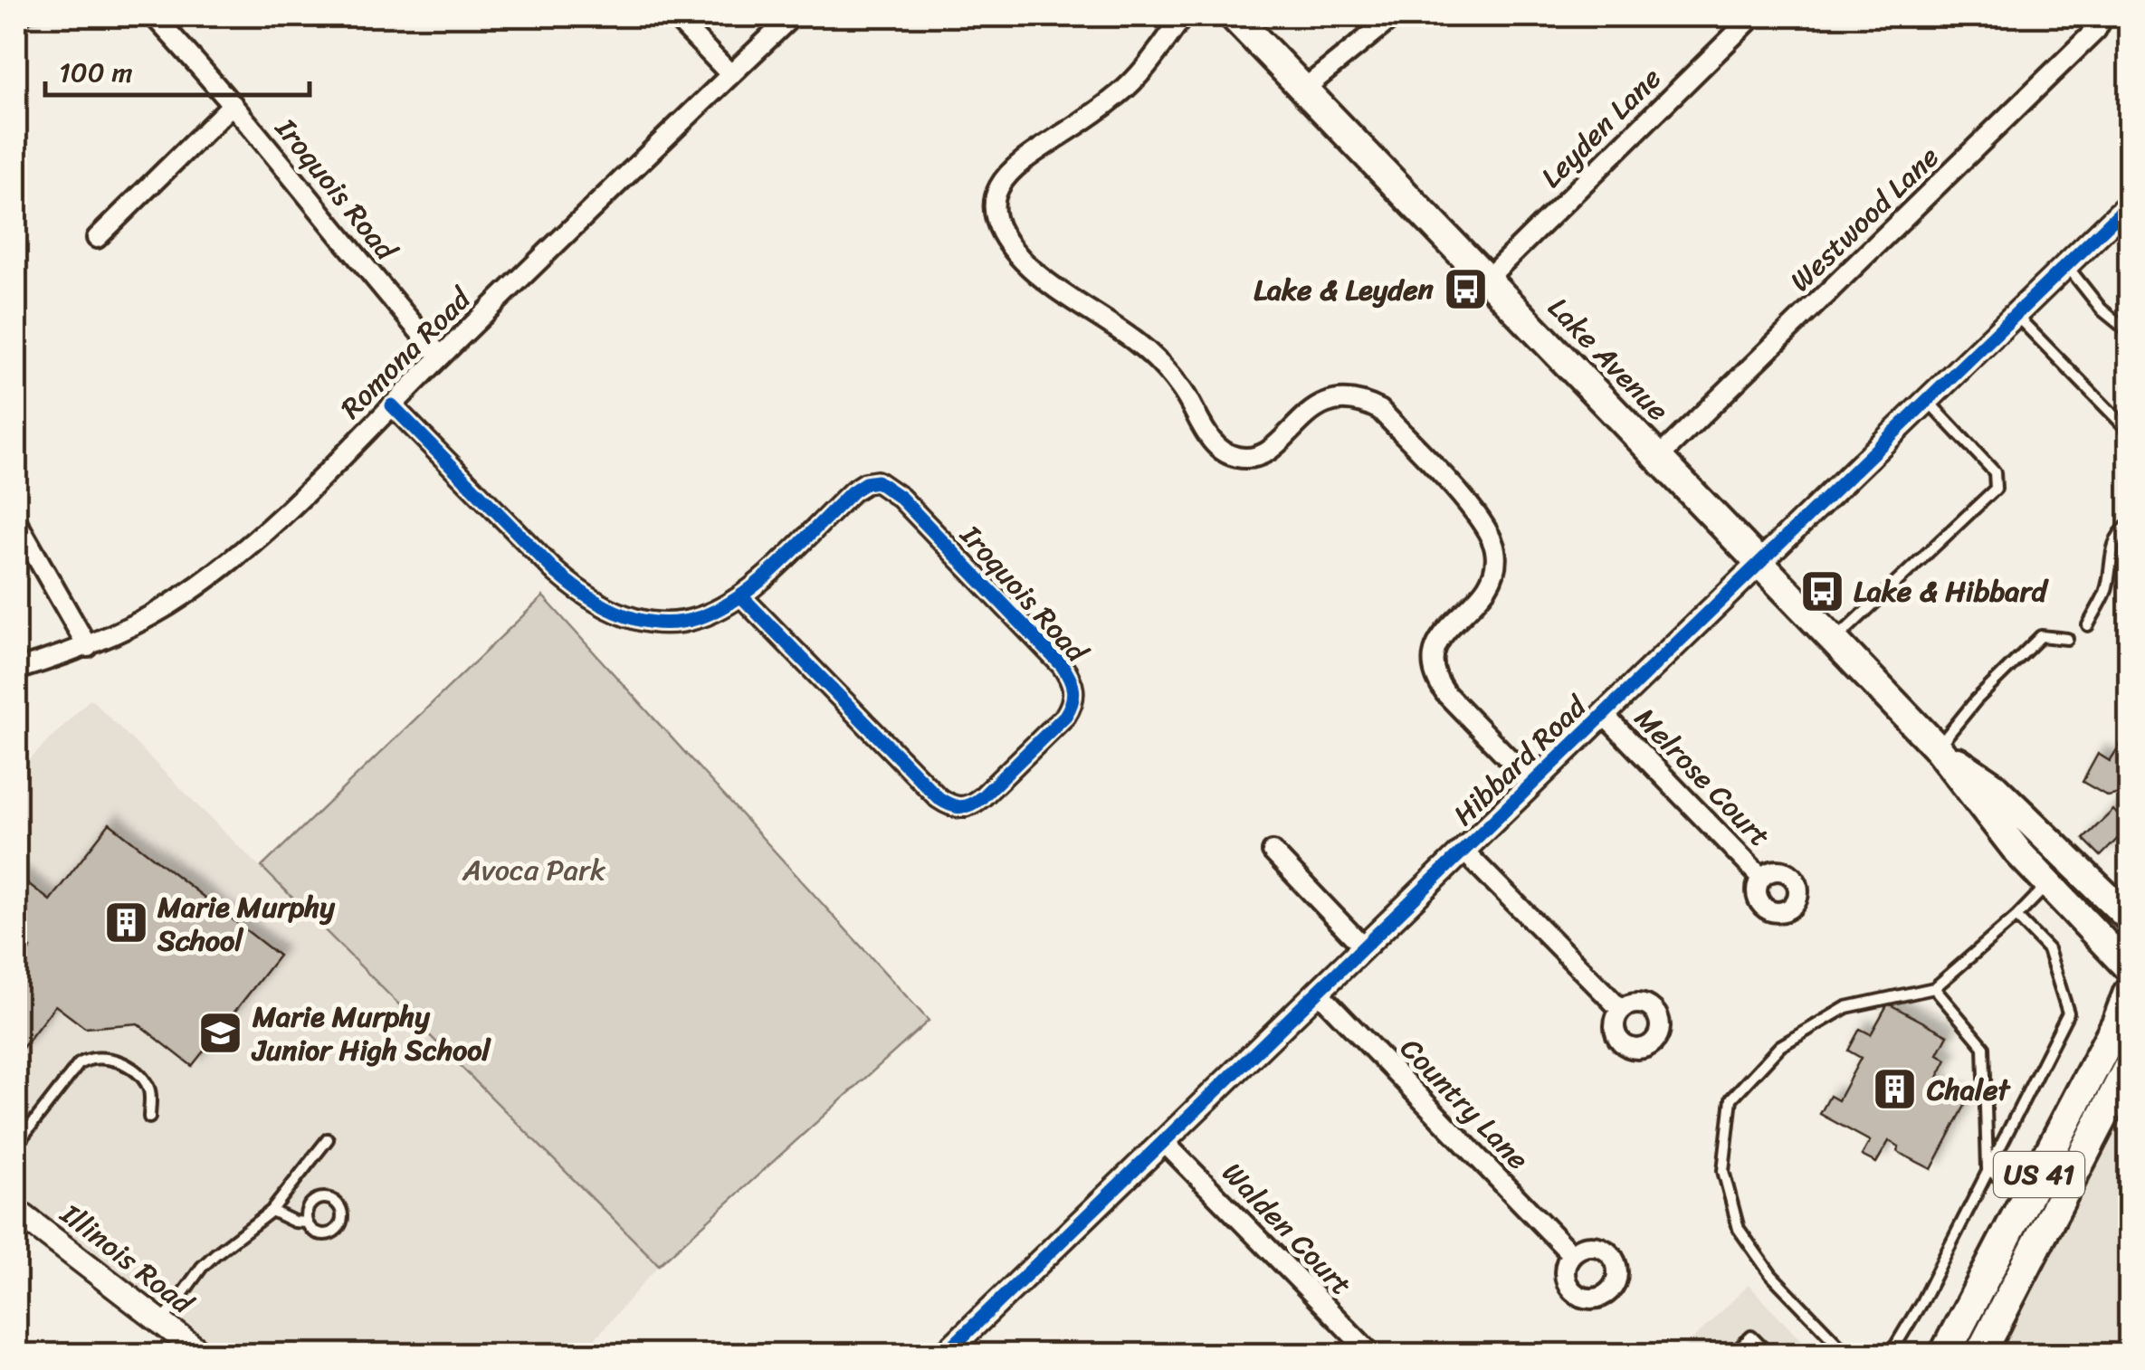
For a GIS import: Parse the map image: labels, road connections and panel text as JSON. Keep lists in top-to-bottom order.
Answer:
{
  "streets": {
    "main road": ["Lake Avenue", "US 41"],
    "street": [
      "Leyden Lane",
      "Iroquois Road",
      "Westwood Lane",
      "Romona Road",
      "Hibbard Road",
      "Melrose Court",
      "Country Lane",
      "Walden Court",
      "Illinois Road"
    ]
  },
  "crossings": [
    ["Leyden Lane", "Lake Avenue"],
    ["Iroquois Road", "Romona Road"],
    ["Westwood Lane", "Lake Avenue"],
    ["Lake Avenue", "Hibbard Road"],
    ["Hibbard Road", "Melrose Court"],
    ["Hibbard Road", "Country Lane"],
    ["Hibbard Road", "Walden Court"]
  ],
  "parks": ["Avoca Park"],
  "places": {
    "bus stop": ["Lake & Leyden", "Lake & Hibbard"],
    "building": ["Marie Murphy School", "Chalet"],
    "school or university": ["Marie Murphy Junior High School"]
  },
  "scale_bar": "100 m"
}
